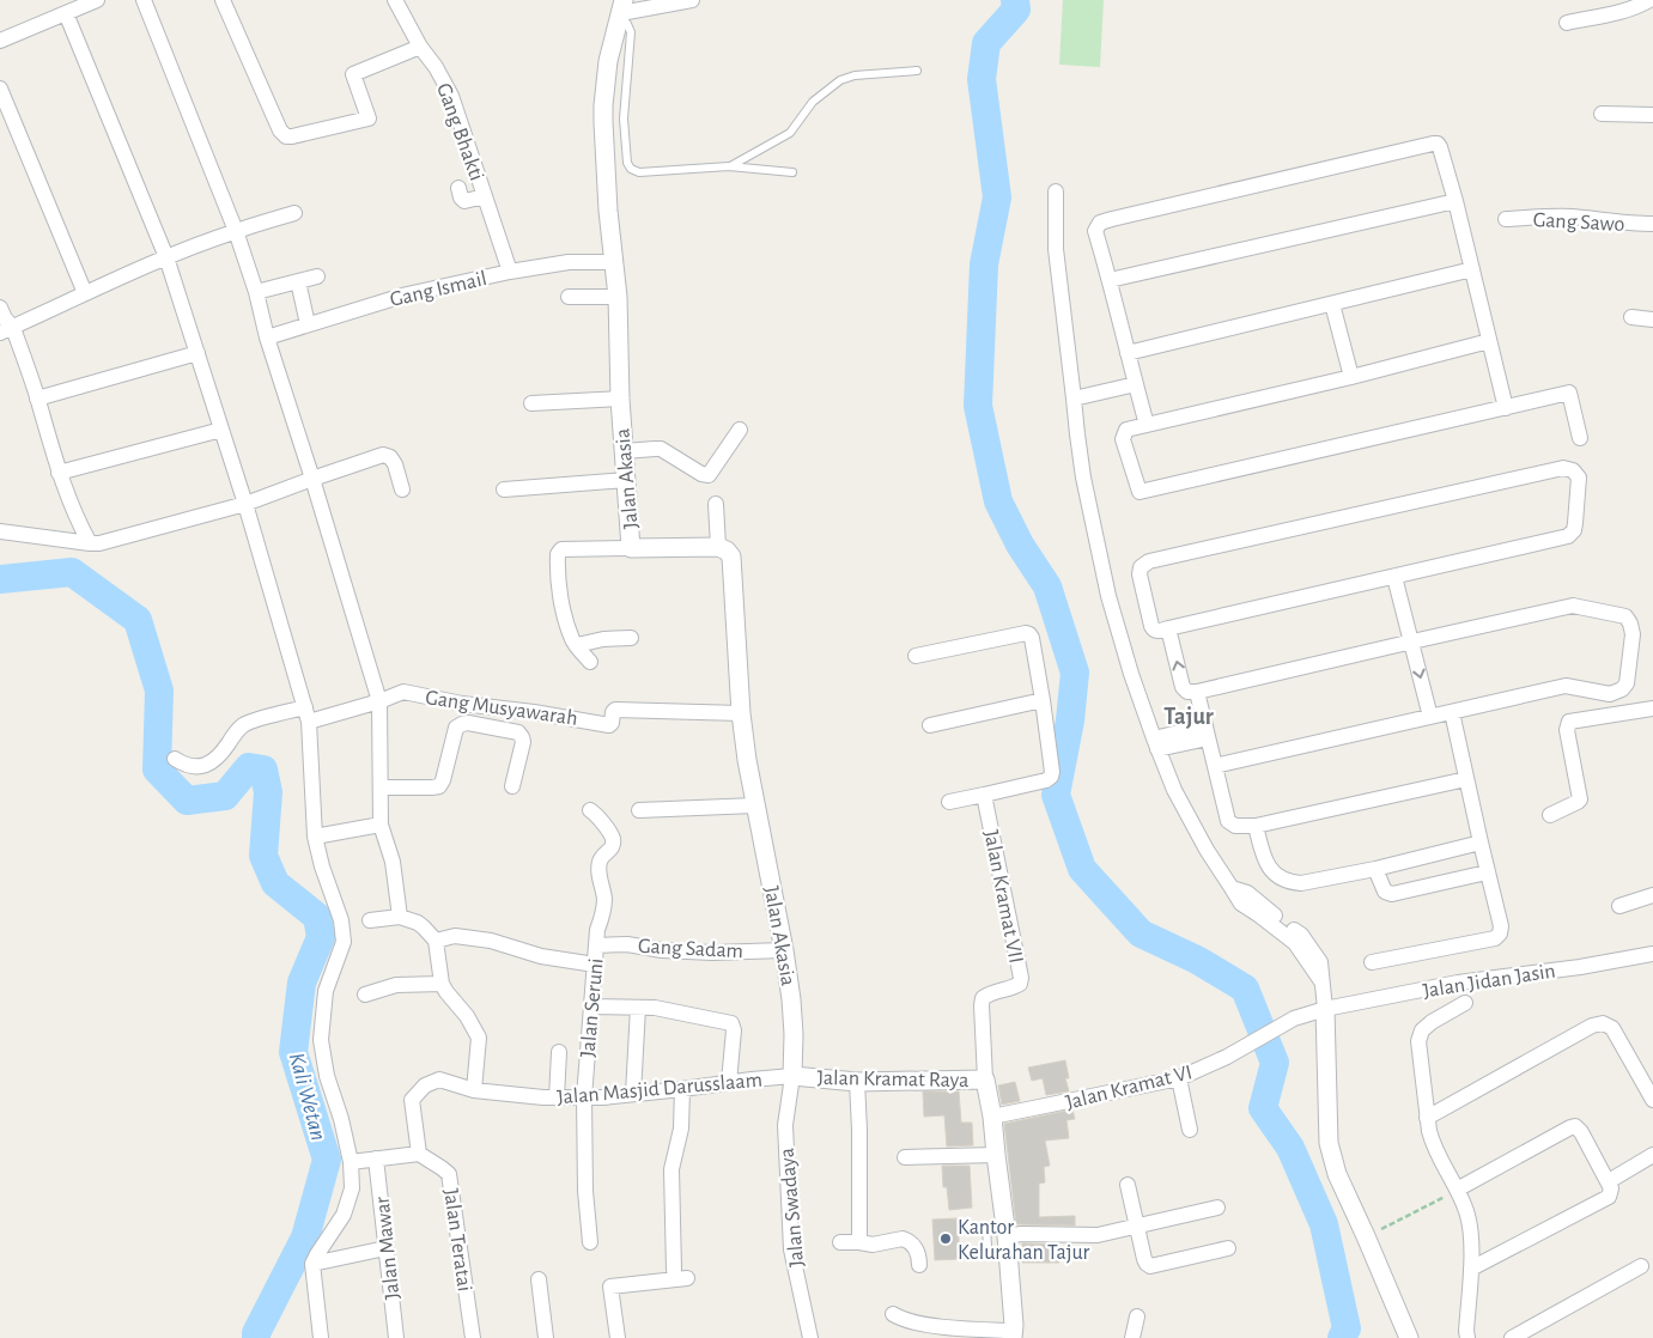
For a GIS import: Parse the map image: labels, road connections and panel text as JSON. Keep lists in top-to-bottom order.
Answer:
{
  "streets": {
    "street": [
      "Gang Bhakti",
      "Gang Sawo",
      "Gang Ismail",
      "Jalan Akasia",
      "Gang Musyawarah",
      "Jalan Kramat VII",
      "Gang Sadam",
      "Jalan Jidan Jasin",
      "Jalan Seruni",
      "Jalan Kramat Raya",
      "Jalan Kramat VI",
      "Jalan Masjid Darusslaam",
      "Jalan Swadaya",
      "Jalan Teratai",
      "Jalan Mawar"
    ]
  },
  "crossings": [
    ["Gang Bhakti", "Gang Ismail"],
    ["Gang Ismail", "Jalan Akasia"],
    ["Jalan Akasia", "Gang Musyawarah"],
    ["Jalan Akasia", "Gang Sadam"],
    ["Jalan Akasia", "Jalan Kramat Raya"],
    ["Jalan Akasia", "Jalan Masjid Darusslaam"],
    ["Jalan Akasia", "Jalan Swadaya"],
    ["Jalan Kramat VII", "Jalan Kramat Raya"],
    ["Gang Sadam", "Jalan Seruni"],
    ["Jalan Jidan Jasin", "Jalan Kramat VI"],
    ["Jalan Seruni", "Jalan Masjid Darusslaam"],
    ["Jalan Kramat Raya", "Jalan Kramat VI"],
    ["Jalan Kramat Raya", "Jalan Masjid Darusslaam"],
    ["Jalan Kramat Raya", "Jalan Swadaya"],
    ["Jalan Masjid Darusslaam", "Jalan Swadaya"],
    ["Jalan Masjid Darusslaam", "Jalan Teratai"]
  ],
  "districts": ["Tajur"],
  "water": ["Kali Wetan"],
  "places": ["Kantor Kelurahan Tajur"]
}
